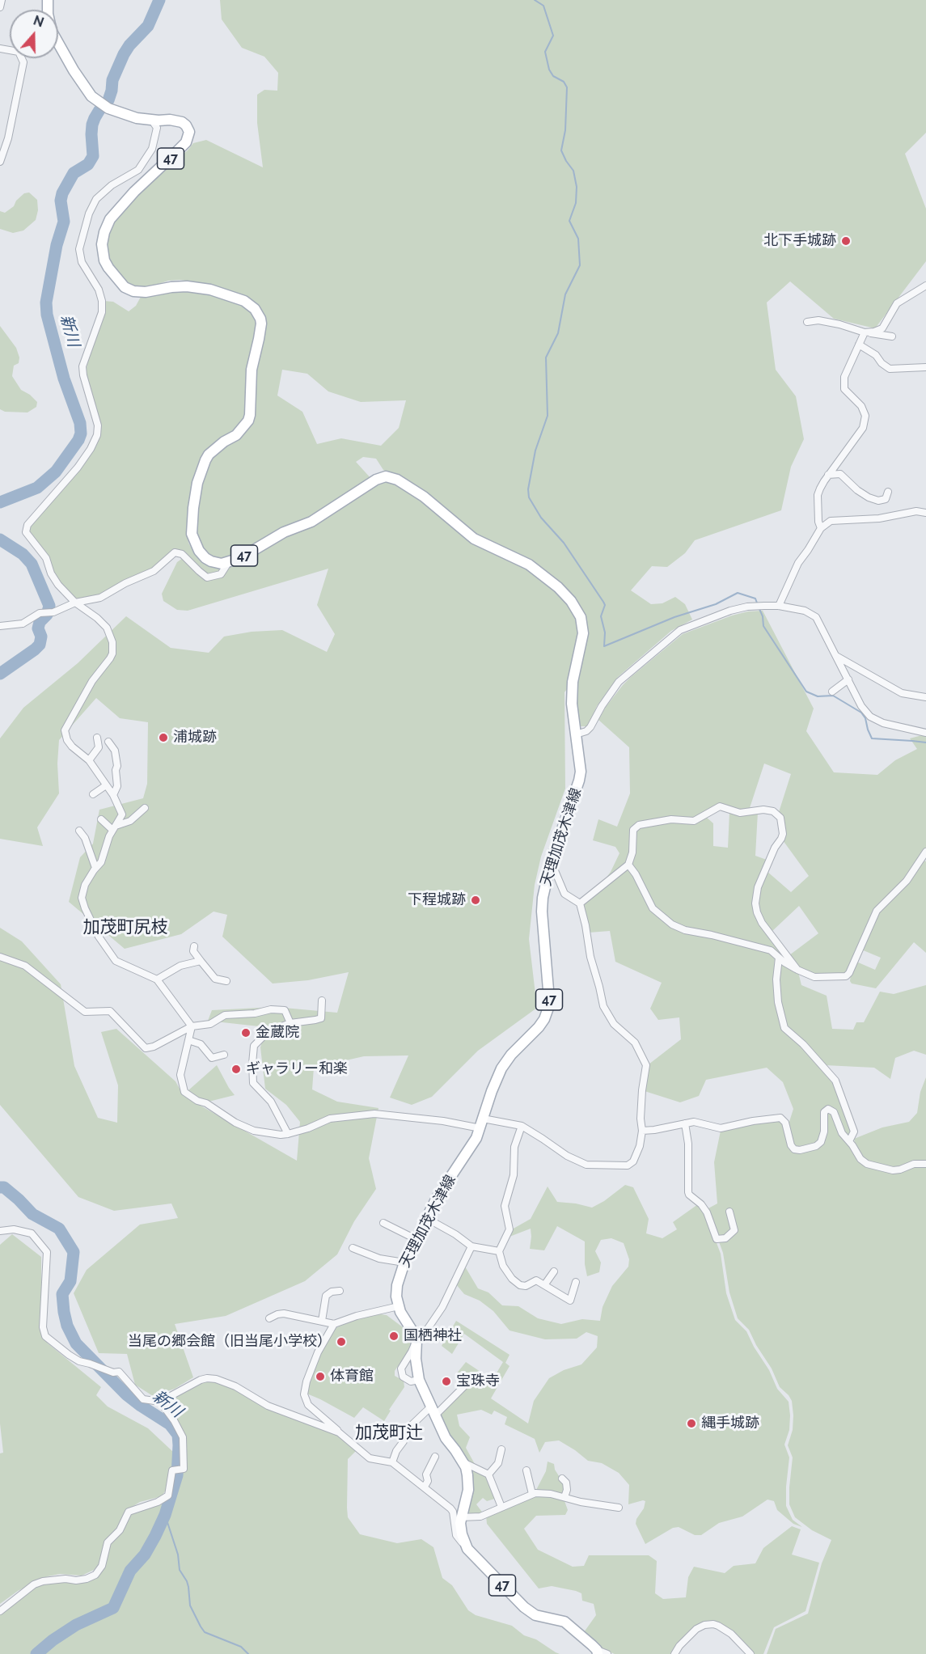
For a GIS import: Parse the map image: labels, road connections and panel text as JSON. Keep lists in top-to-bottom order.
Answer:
{
  "streets": {
    "main road": ["47", "天理加茂木津線"]
  },
  "crossings": [
    ["47", "天理加茂木津線"]
  ],
  "districts": ["加茂町尻枝", "加茂町辻"],
  "water": ["新川"],
  "places": [
    "北下手城跡",
    "浦城跡",
    "下程城跡",
    "金蔵院",
    "ギャラリー和楽",
    "国栖神社",
    "当尾の郷会館（旧当尾小学校）",
    "体育館",
    "宝珠寺",
    "縄手城跡"
  ],
  "north": "top"
}
